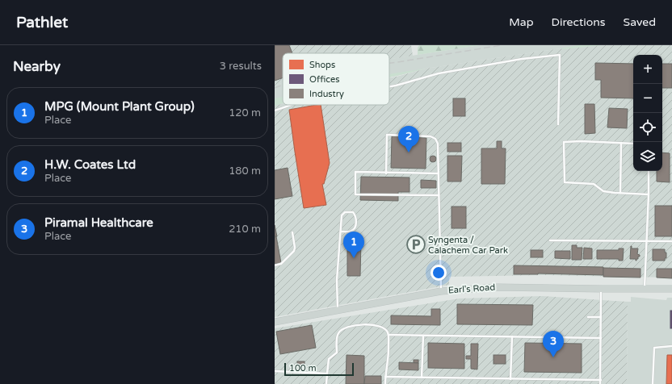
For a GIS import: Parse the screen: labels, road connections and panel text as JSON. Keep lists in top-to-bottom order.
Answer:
{
  "streets": {
    "main road": ["Earl's Road"]
  },
  "places": {
    "parking": ["Syngenta / Calachem Car Park"]
  },
  "legend": ["Shops", "Offices", "Industry"],
  "scale_bar": "100 m",
  "page": {
    "header": "Pathlet",
    "nav": ["Map", "Directions", "Saved"],
    "heading": ["Nearby", "3 results"],
    "map_buttons": ["+", "−"],
    "list": [
      {
        "mark": "1",
        "name": "MPG (Mount Plant Group)",
        "note": "Place",
        "value": "120 m"
      },
      {
        "mark": "2",
        "name": "H.W. Coates Ltd",
        "note": "Place",
        "value": "180 m"
      },
      {
        "mark": "3",
        "name": "Piramal Healthcare",
        "note": "Place",
        "value": "210 m"
      }
    ],
    "pins": ["2", "1", "3"],
    "scale": "100 m"
  }
}
